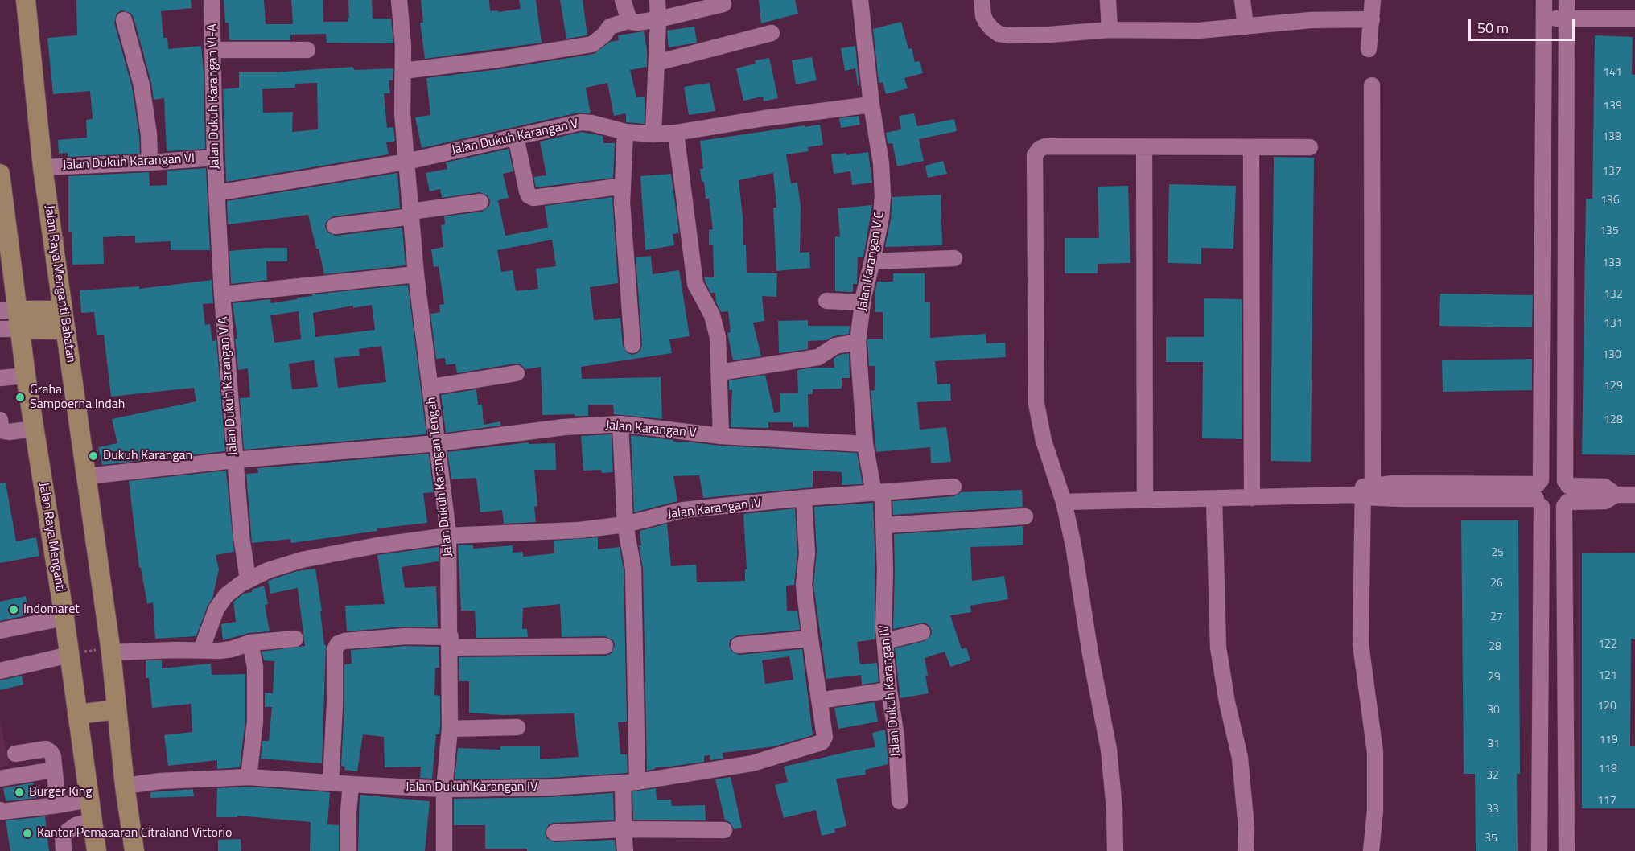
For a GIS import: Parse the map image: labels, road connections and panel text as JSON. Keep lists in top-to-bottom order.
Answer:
{
  "streets": {
    "main road": ["Jalan Raya Menganti Babatan", "Jalan Raya Menganti"],
    "street": [
      "Jalan Dukuh Karangan VI-A",
      "Jalan Dukuh Karangan V",
      "Jalan Dukuh Karangan VI",
      "Jalan Karangan V C",
      "Jalan Dukuh Karangan V A",
      "Jalan Karangan V",
      "Jalan Dukuh Karangan Tengah",
      "Jalan Karangan IV",
      "Jalan Dukuh Karangan IV"
    ]
  },
  "crossings": [
    ["Jalan Dukuh Karangan VI-A", "Jalan Dukuh Karangan V"],
    ["Jalan Dukuh Karangan VI-A", "Jalan Dukuh Karangan VI"],
    ["Jalan Dukuh Karangan VI-A", "Jalan Dukuh Karangan V A"],
    ["Jalan Dukuh Karangan V", "Jalan Karangan V C"],
    ["Jalan Dukuh Karangan V", "Jalan Dukuh Karangan V A"],
    ["Jalan Dukuh Karangan V", "Jalan Dukuh Karangan Tengah"],
    ["Jalan Dukuh Karangan VI", "Jalan Raya Menganti Babatan"],
    ["Jalan Karangan V C", "Jalan Karangan V"],
    ["Jalan Karangan V C", "Jalan Karangan IV"],
    ["Jalan Karangan V C", "Jalan Dukuh Karangan IV"],
    ["Jalan Dukuh Karangan V A", "Jalan Karangan IV"],
    ["Jalan Karangan V", "Jalan Dukuh Karangan Tengah"],
    ["Jalan Dukuh Karangan Tengah", "Jalan Karangan IV"],
    ["Jalan Dukuh Karangan Tengah", "Jalan Dukuh Karangan IV"],
    ["Jalan Karangan IV", "Jalan Dukuh Karangan IV"]
  ],
  "places": [
    "Graha Sampoerna Indah",
    "Dukuh Karangan",
    "Indomaret",
    "Burger King",
    "Kantor Pemasaran Citraland Vittorio"
  ],
  "house_numbers": [
    "141",
    "139",
    "138",
    "137",
    "136",
    "135",
    "133",
    "132",
    "131",
    "130",
    "129",
    "128",
    "25",
    "26",
    "27",
    "122",
    "28",
    "121",
    "29",
    "120",
    "30",
    "119",
    "31",
    "118",
    "32",
    "117",
    "33",
    "35"
  ],
  "scale_bar": "50 m"
}
